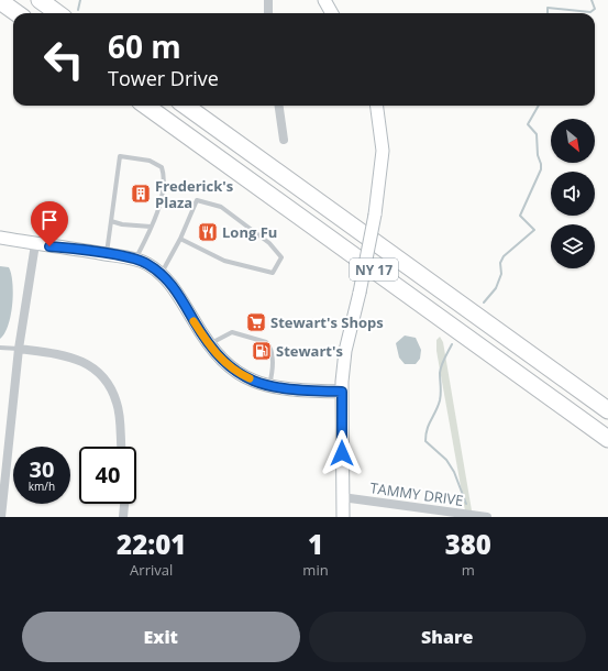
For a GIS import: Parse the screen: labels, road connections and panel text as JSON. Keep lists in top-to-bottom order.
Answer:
{
  "streets": {
    "highway": ["NY 17"],
    "street": ["TAMMY DRIVE"]
  },
  "places": {
    "building": ["Frederick's Plaza"],
    "restaurant": ["Long Fu"],
    "supermarket": ["Stewart's Shops"],
    "fuel station": ["Stewart's"]
  },
  "north": "bottom right",
  "page": {
    "turn": ["60 m", "Tower Drive"],
    "speed": "30 km/h",
    "limit": "40",
    "eta": [
      "22:01",
      "Arrival",
      "1",
      "min",
      "380",
      "m"
    ],
    "buttons": ["Exit", "Share"]
  }
}
